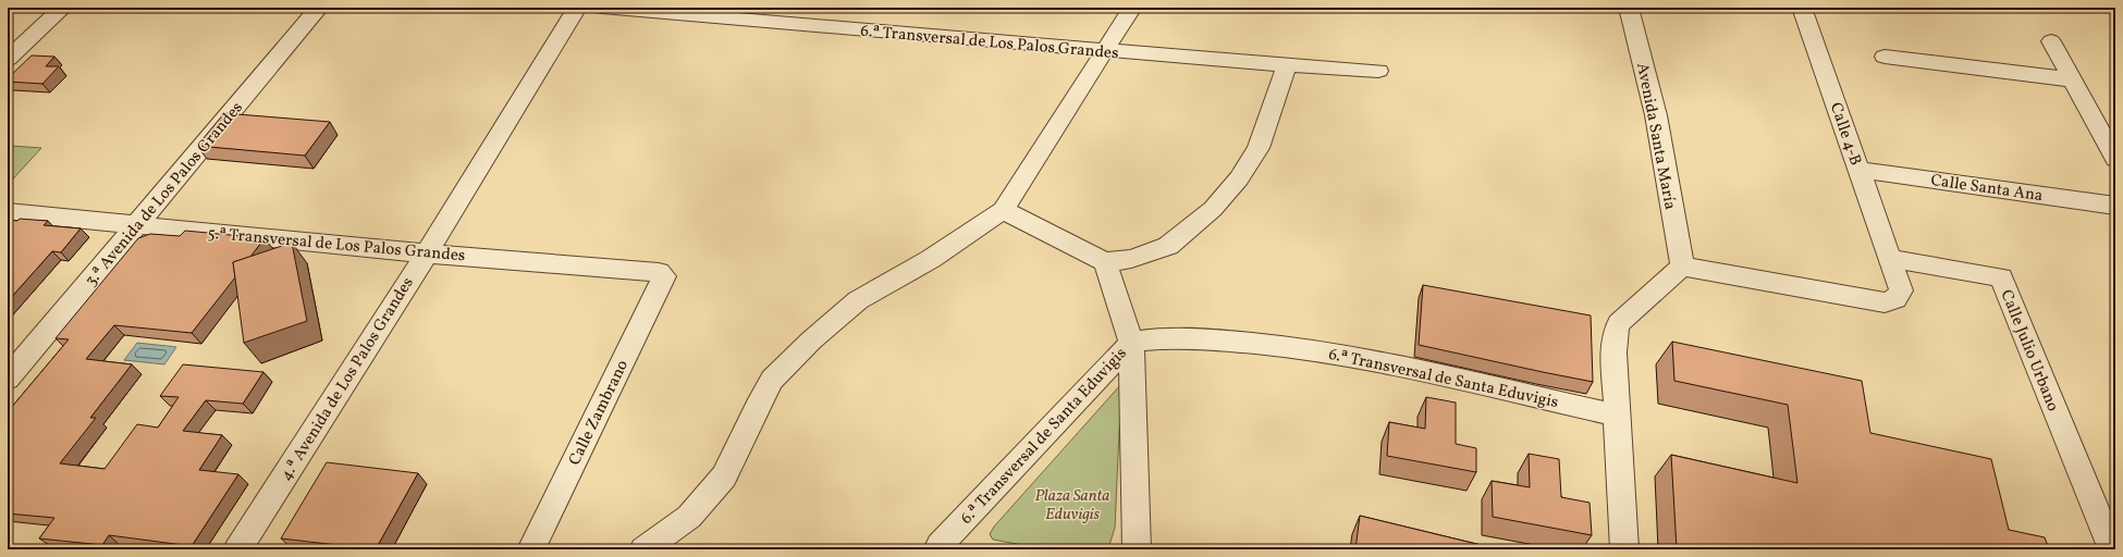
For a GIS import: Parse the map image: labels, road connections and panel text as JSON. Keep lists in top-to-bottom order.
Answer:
{
  "streets": {
    "street": [
      "6.ª Transversal de Los Palos Grandes",
      "Calle 4-B",
      "Avenida Santa María",
      "Calle Santa Ana",
      "3.ª Avenida de Los Palos Grandes",
      "5.ª Transversal de Los Palos Grandes",
      "Calle Julio Urbano",
      "6.ª Transversal de Santa Eduvigis",
      "4.ª Avenida de Los Palos Grandes",
      "Calle Zambrano"
    ]
  },
  "crossings": [
    ["Calle 4-B", "Calle Santa Ana"],
    ["Calle 4-B", "Calle Julio Urbano"],
    ["3.ª Avenida de Los Palos Grandes", "5.ª Transversal de Los Palos Grandes"],
    ["5.ª Transversal de Los Palos Grandes", "4.ª Avenida de Los Palos Grandes"],
    ["5.ª Transversal de Los Palos Grandes", "Calle Zambrano"]
  ],
  "parks": ["Plaza Santa Eduvigis"]
}
